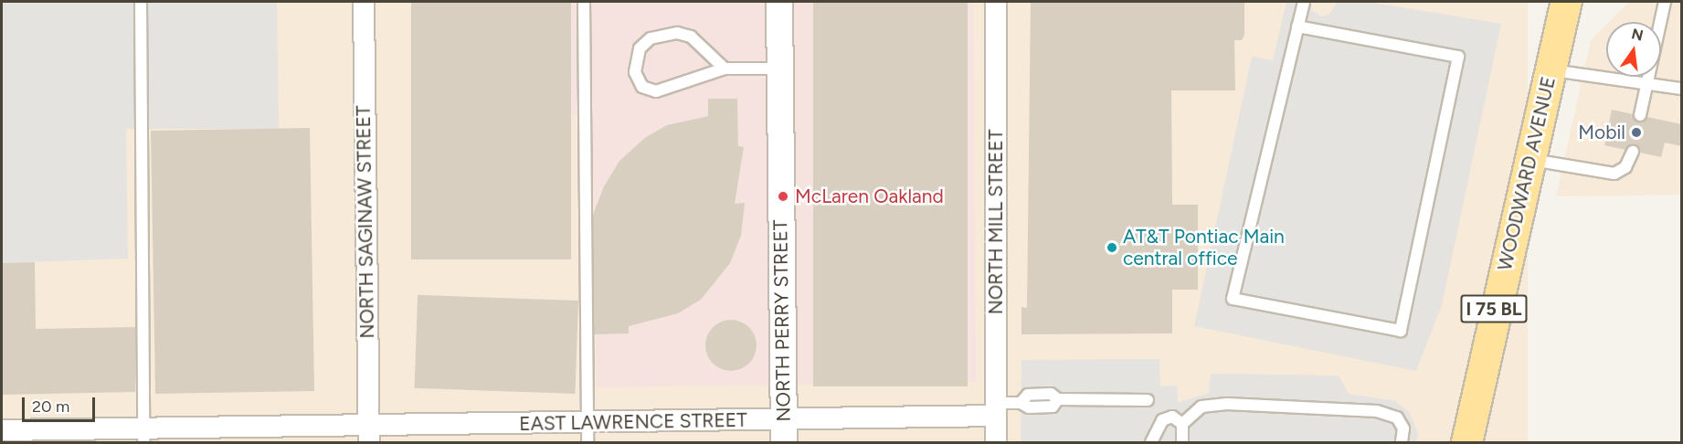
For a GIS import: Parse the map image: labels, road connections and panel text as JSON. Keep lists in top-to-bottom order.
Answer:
{
  "streets": {
    "main road": ["WOODWARD AVENUE", "I 75 BL"],
    "street": [
      "NORTH SAGINAW STREET",
      "NORTH MILL STREET",
      "NORTH PERRY STREET",
      "EAST LAWRENCE STREET"
    ]
  },
  "crossings": [
    ["NORTH SAGINAW STREET", "EAST LAWRENCE STREET"],
    ["NORTH MILL STREET", "EAST LAWRENCE STREET"],
    ["NORTH PERRY STREET", "EAST LAWRENCE STREET"]
  ],
  "places": ["Mobil", "McLaren Oakland", "AT&T Pontiac Main central office"],
  "scale_bar": "20 m",
  "north": "top"
}
